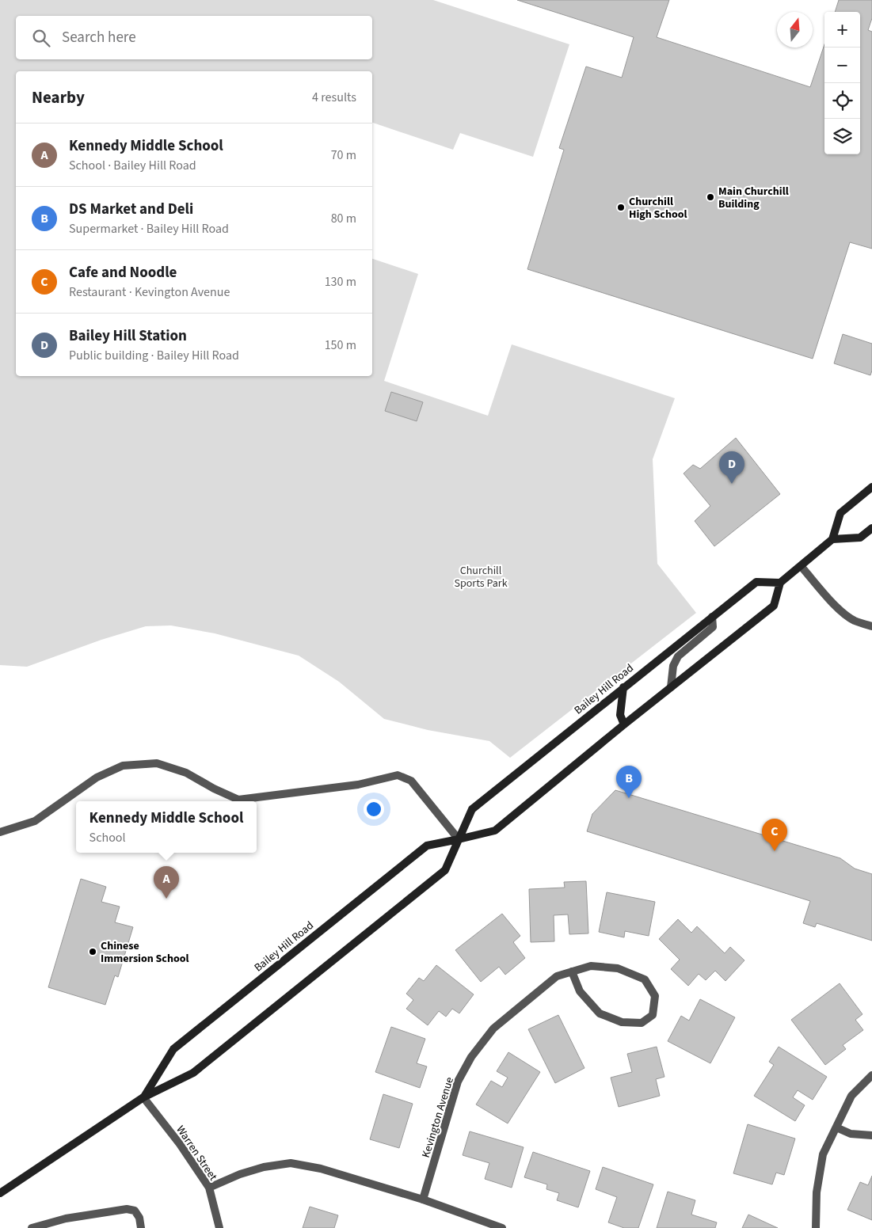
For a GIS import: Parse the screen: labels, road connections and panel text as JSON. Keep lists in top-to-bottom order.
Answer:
{
  "streets": {
    "main road": ["Bailey Hill Road"],
    "street": ["Kevington Avenue", "Warren Street"]
  },
  "crossings": [
    ["Bailey Hill Road", "Warren Street"]
  ],
  "parks": ["Churchill Sports Park"],
  "places": ["Main Churchill Building", "Churchill High School", "Chinese Immersion School"],
  "north": "top",
  "page": {
    "map_buttons": ["+", "−"],
    "search": "Search here",
    "heading": ["Nearby", "4 results"],
    "list": [
      {
        "mark": "A",
        "name": "Kennedy Middle School",
        "note": "School · Bailey Hill Road",
        "value": "70 m"
      },
      {
        "mark": "B",
        "name": "DS Market and Deli",
        "note": "Supermarket · Bailey Hill Road",
        "value": "80 m"
      },
      {
        "mark": "C",
        "name": "Cafe and Noodle",
        "note": "Restaurant · Kevington Avenue",
        "value": "130 m"
      },
      {
        "mark": "D",
        "name": "Bailey Hill Station",
        "note": "Public building · Bailey Hill Road",
        "value": "150 m"
      }
    ],
    "pins": [
      "D",
      "B",
      "C",
      "A"
    ],
    "popup": ["Kennedy Middle School", "School"]
  }
}
